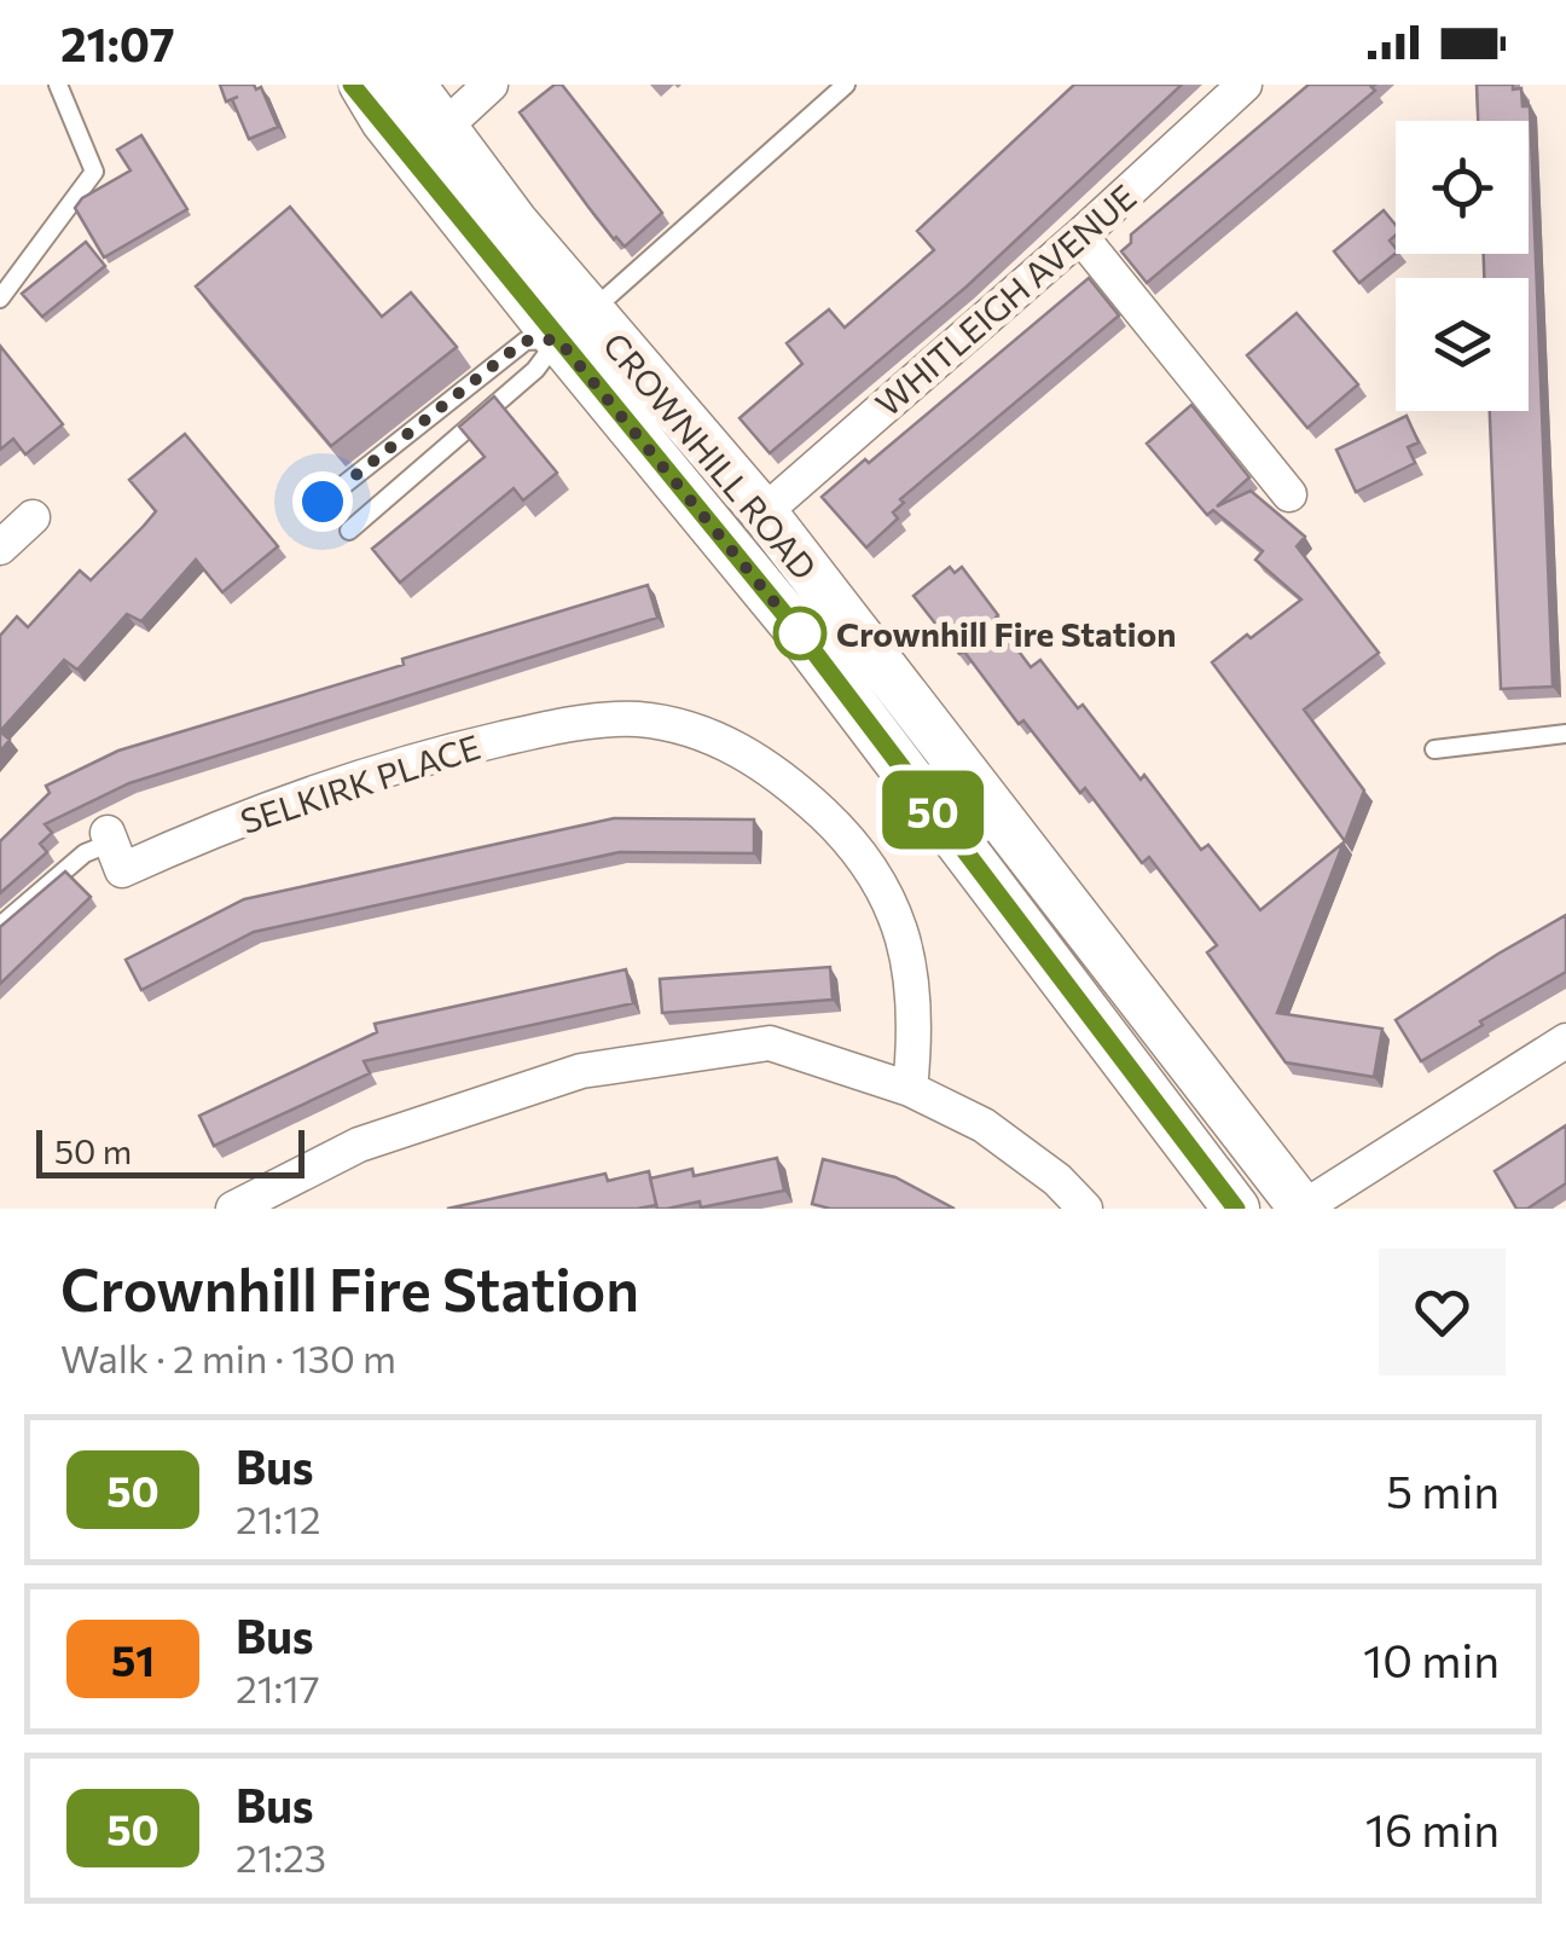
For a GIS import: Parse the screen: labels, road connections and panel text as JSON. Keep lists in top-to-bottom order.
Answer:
{
  "streets": {
    "main road": ["CROWNHILL ROAD"],
    "street": ["WHITLEIGH AVENUE", "SELKIRK PLACE"]
  },
  "crossings": [
    ["WHITLEIGH AVENUE", "CROWNHILL ROAD"]
  ],
  "places": ["Crownhill Fire Station"],
  "lines": ["bus line 50"],
  "scale_bar": "50 m",
  "page": {
    "status": "21:07",
    "on_map": "50",
    "scale": "50 m",
    "heading": ["Crownhill Fire Station", "Walk · 2 min · 130 m"],
    "list": [
      {
        "mark": "50",
        "name": "Bus",
        "note": "21:12",
        "value": "5 min"
      },
      {
        "mark": "51",
        "name": "Bus",
        "note": "21:17",
        "value": "10 min"
      },
      {
        "mark": "50",
        "name": "Bus",
        "note": "21:23",
        "value": "16 min"
      }
    ]
  }
}
